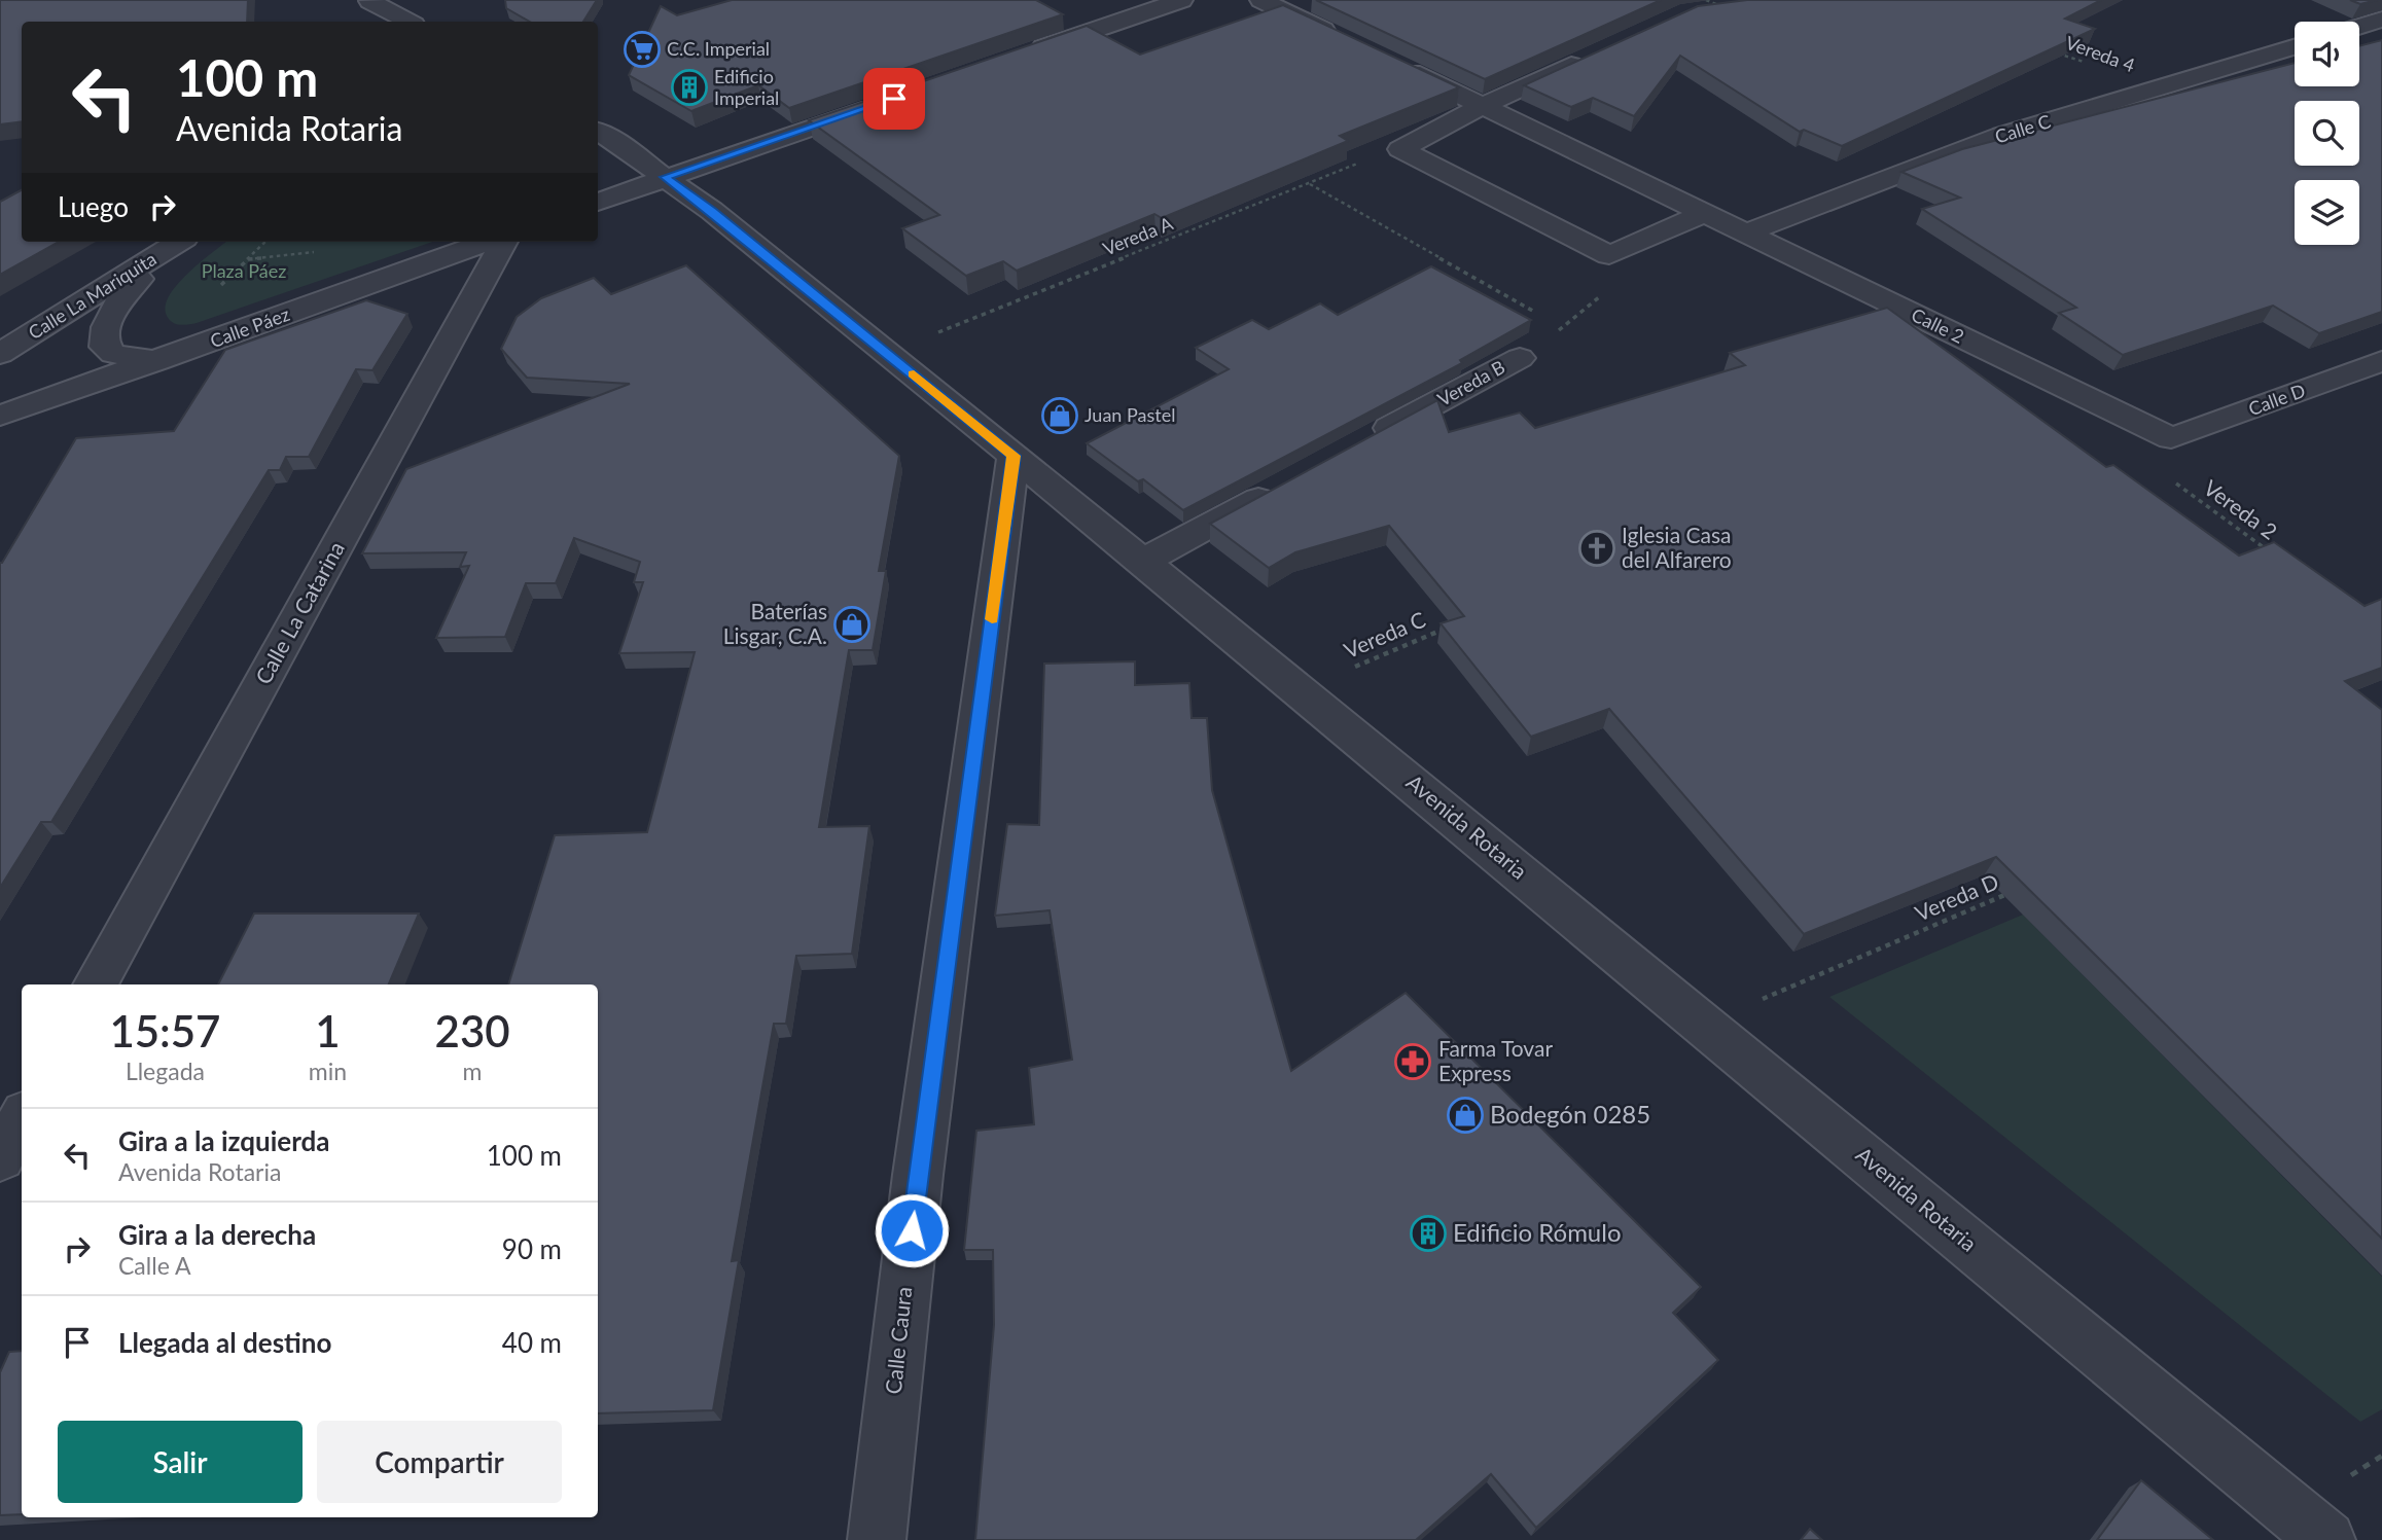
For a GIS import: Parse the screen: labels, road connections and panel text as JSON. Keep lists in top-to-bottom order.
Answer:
{
  "streets": {
    "street": [
      "Calle C",
      "Calle La Mariquita",
      "Calle 2",
      "Calle Páez",
      "Vereda B",
      "Calle D",
      "Calle La Catarina",
      "Avenida Rotaria",
      "Calle Caura"
    ],
    "path": [
      "Vereda 4",
      "Vereda A",
      "Vereda 2",
      "Vereda C",
      "Vereda D"
    ]
  },
  "crossings": [
    ["Vereda 4", "Calle C"],
    ["Calle C", "Calle 2"],
    ["Vereda A", "Avenida Rotaria"],
    ["Calle 2", "Calle D"],
    ["Vereda C", "Avenida Rotaria"],
    ["Avenida Rotaria", "Vereda D"],
    ["Avenida Rotaria", "Calle Caura"]
  ],
  "parks": ["Plaza Páez"],
  "places": {
    "supermarket": ["C.C. Imperial"],
    "building": ["Edificio Imperial", "Edificio Rómulo"],
    "shop": ["Juan Pastel", "Baterías Lisgar, C.A.", "Bodegón 0285"],
    "church": ["Iglesia Casa del Alfarero"],
    "pharmacy": ["Farma Tovar Express"]
  },
  "page": {
    "turn": ["100 m", "Avenida Rotaria"],
    "then": "Luego",
    "eta": [
      "15:57",
      "Llegada",
      "1",
      "min",
      "230",
      "m"
    ],
    "list": [
      {
        "name": "Gira a la izquierda",
        "note": "Avenida Rotaria",
        "value": "100 m"
      },
      {
        "name": "Gira a la derecha",
        "note": "Calle A",
        "value": "90 m"
      },
      {
        "name": "Llegada al destino",
        "value": "40 m"
      }
    ],
    "buttons": ["Salir", "Compartir"]
  }
}
